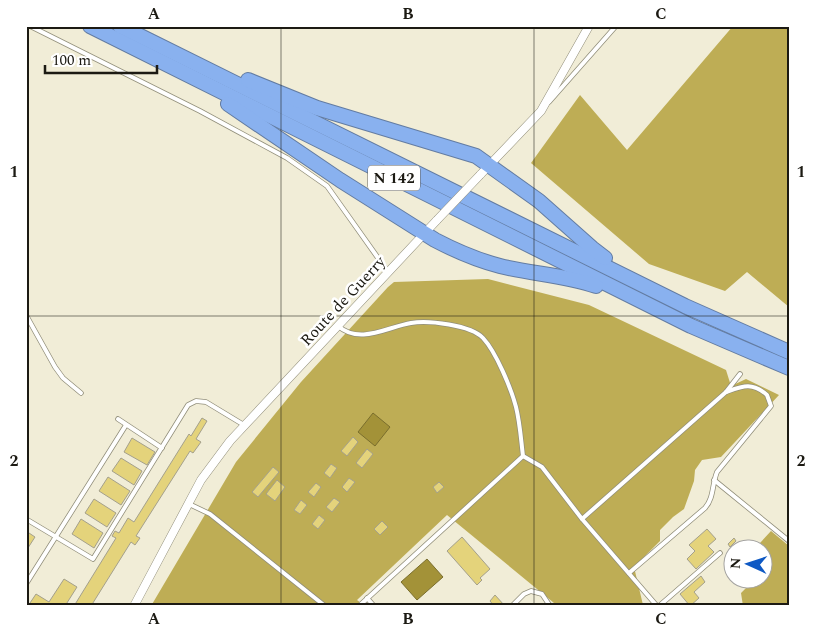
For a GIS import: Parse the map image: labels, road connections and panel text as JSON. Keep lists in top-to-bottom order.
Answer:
{
  "streets": {
    "highway": ["N 142"],
    "street": ["Route de Guerry"]
  },
  "scale_bar": "100 m",
  "north": "left",
  "grid": {
    "columns": ["A", "B", "C"],
    "rows": ["1", "2"]
  }
}
